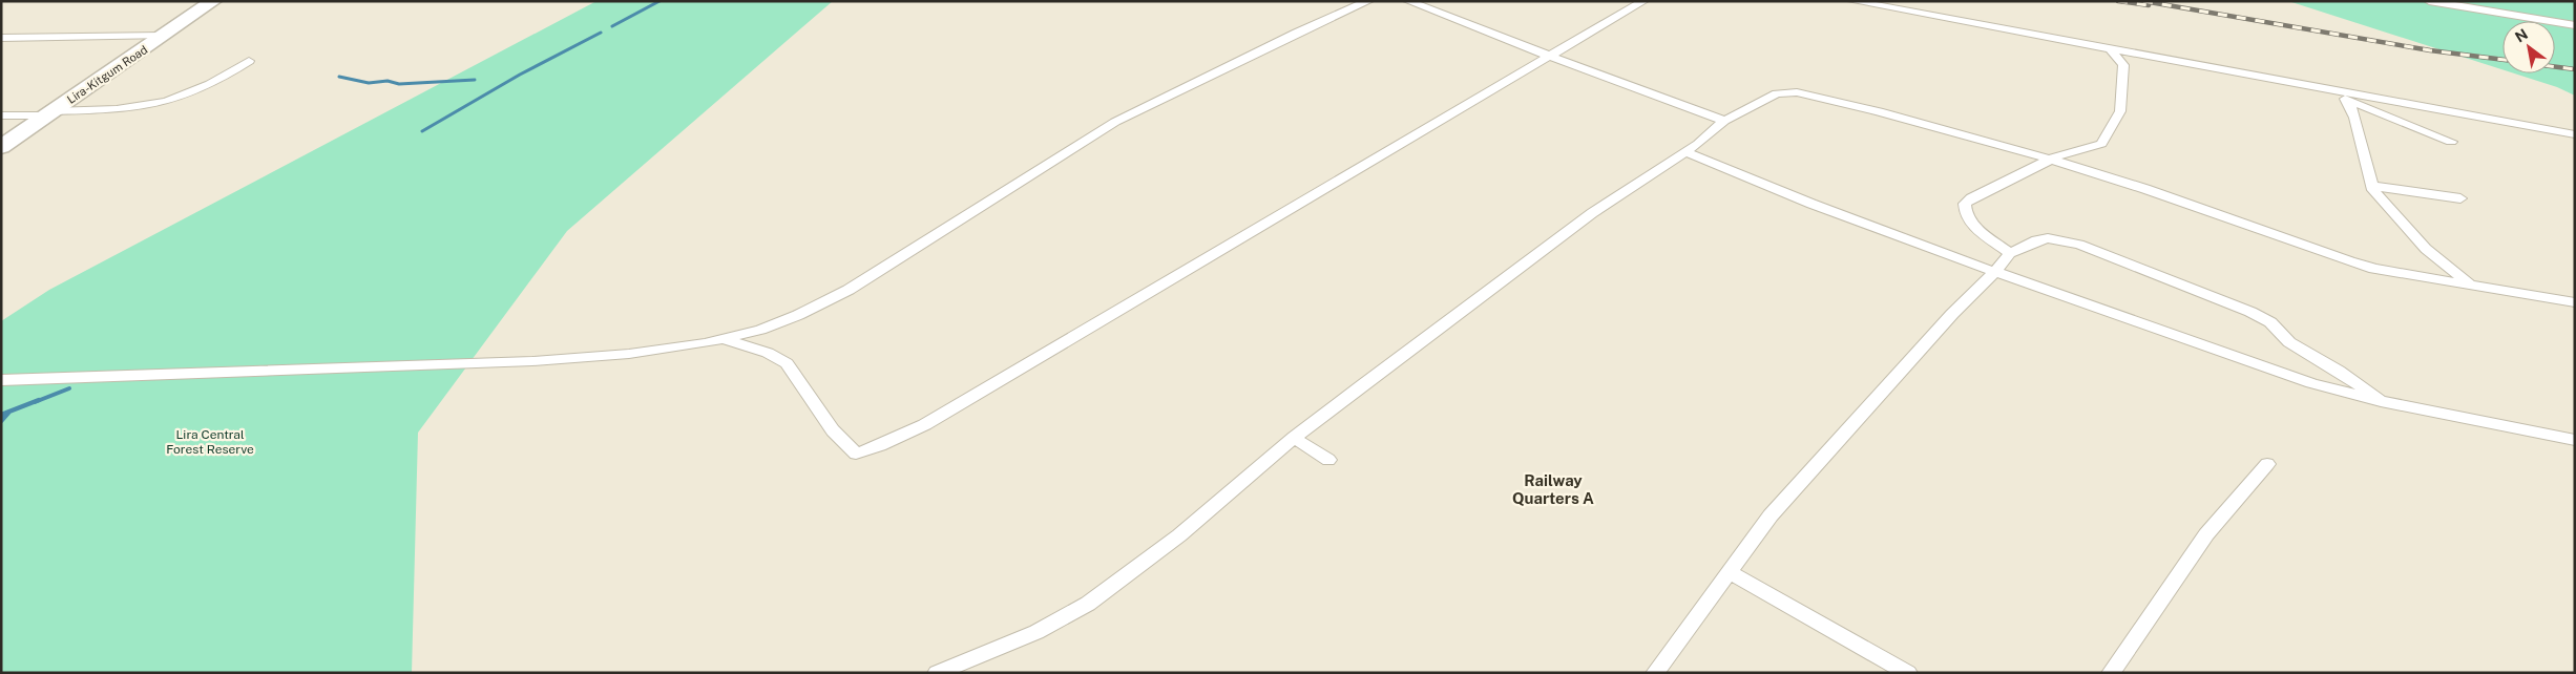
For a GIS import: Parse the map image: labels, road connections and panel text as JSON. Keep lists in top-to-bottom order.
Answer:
{
  "streets": {
    "main road": ["Lira-Kitgum Road"]
  },
  "districts": ["Railway Quarters A"],
  "parks": ["Lira Central Forest Reserve"],
  "north": "top left"
}
